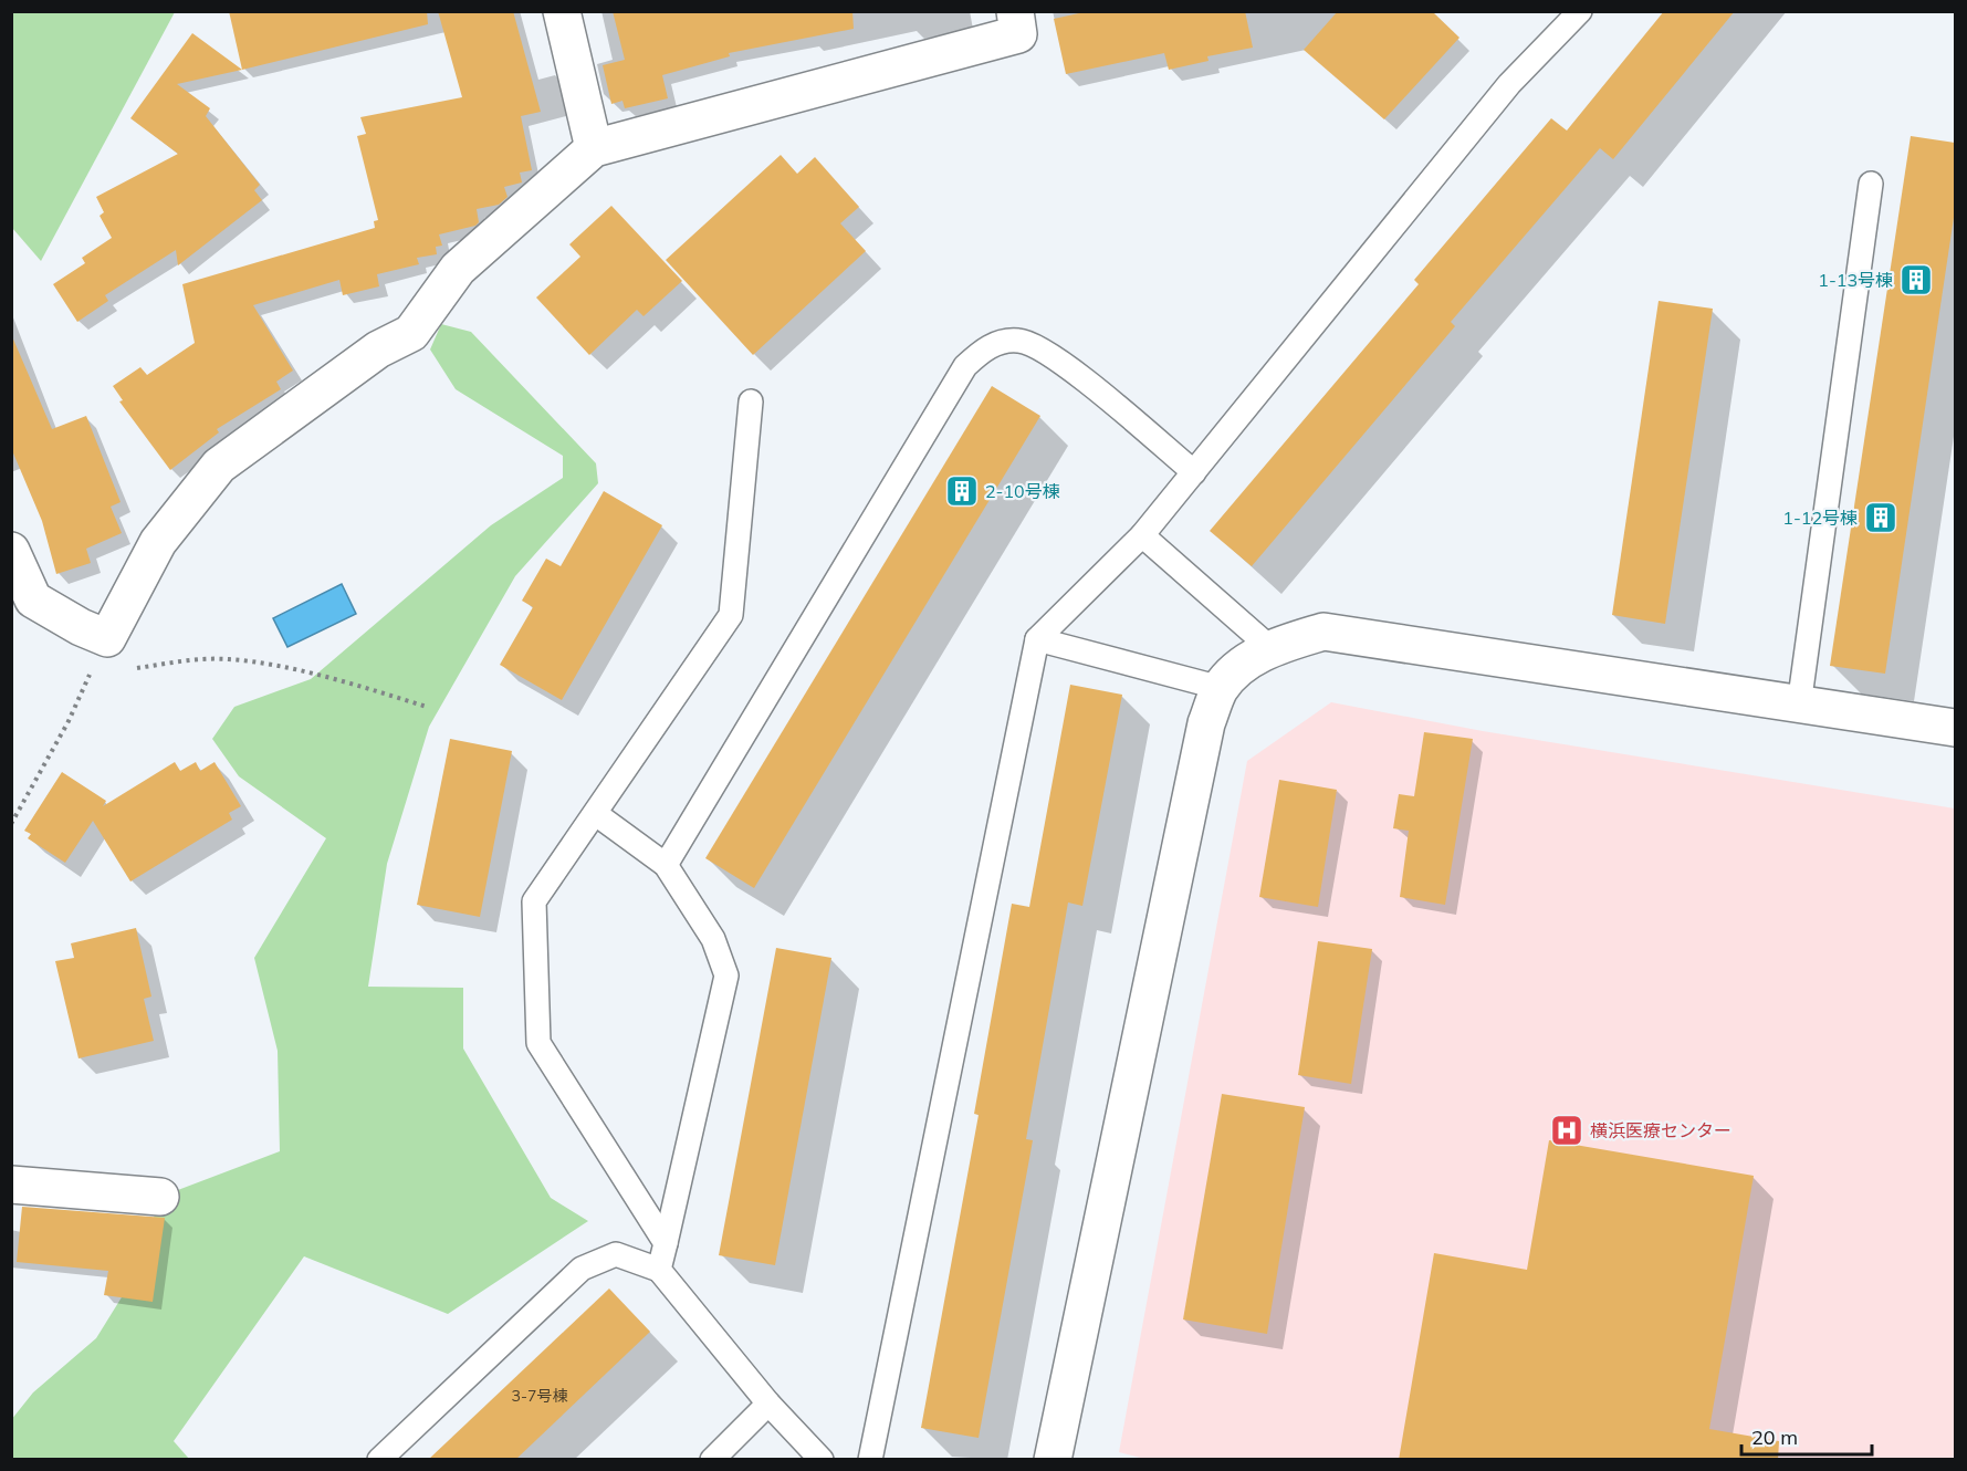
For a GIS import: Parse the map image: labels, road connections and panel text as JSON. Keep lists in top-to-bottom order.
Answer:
{
  "places": {
    "building": ["1-13号棟", "2-10号棟", "1-12号棟"],
    "hospital": ["横浜医療センター"]
  },
  "house_numbers": ["3-7号棟"],
  "scale_bar": "20 m"
}
